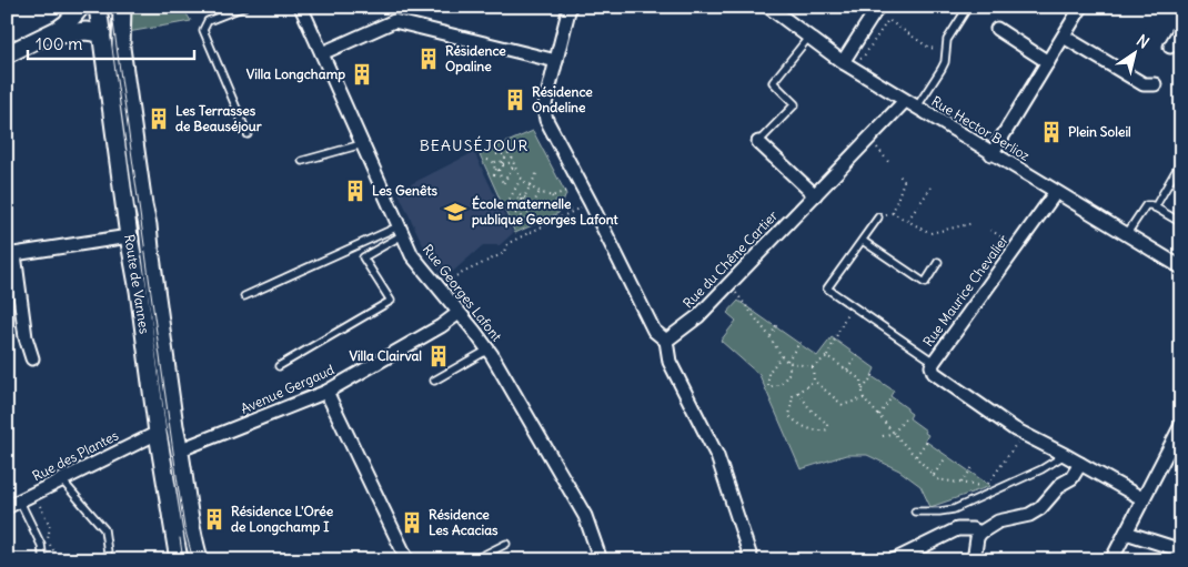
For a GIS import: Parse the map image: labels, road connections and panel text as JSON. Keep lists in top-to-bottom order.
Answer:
{
  "streets": {
    "main road": ["Route de Vannes"],
    "street": [
      "Rue Hector Berlioz",
      "Rue du Chêne Cartier",
      "Rue Maurice Chevalier",
      "Rue Georges Lafont",
      "Avenue Gergaud",
      "Rue des Plantes"
    ]
  },
  "crossings": [
    ["Rue Hector Berlioz", "Rue du Chêne Cartier"],
    ["Rue Hector Berlioz", "Rue Maurice Chevalier"],
    ["Route de Vannes", "Avenue Gergaud"],
    ["Route de Vannes", "Rue des Plantes"],
    ["Rue Georges Lafont", "Avenue Gergaud"]
  ],
  "districts": ["BEAUSÉJOUR"],
  "places": {
    "building": [
      "Résidence Opaline",
      "Villa Longchamp",
      "Résidence Ondeline",
      "Les Terrasses de Beauséjour",
      "Plein Soleil",
      "Les Genêts",
      "Villa Clairval",
      "Résidence L'Orée de Longchamp I",
      "Résidence Les Acacias"
    ],
    "school or university": ["École maternelle publique Georges Lafont"]
  },
  "scale_bar": "100 m",
  "north": "top right"
}
